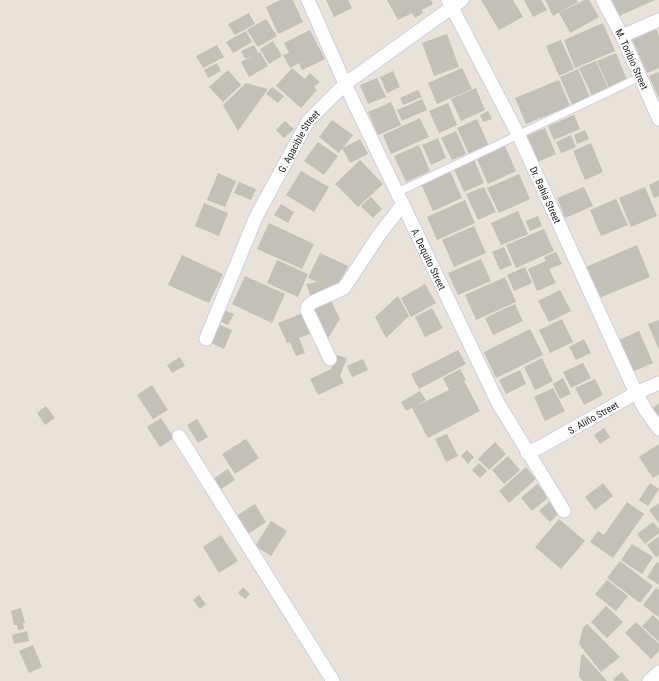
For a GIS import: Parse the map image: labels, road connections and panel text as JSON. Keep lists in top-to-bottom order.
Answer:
{
  "streets": {
    "street": [
      "M. Toribio Street",
      "G. Apacible Street",
      "Dr. Bahia Street",
      "A. Dequito Street",
      "S. Aliño Street"
    ]
  },
  "crossings": [
    ["G. Apacible Street", "Dr. Bahia Street"],
    ["G. Apacible Street", "A. Dequito Street"],
    ["Dr. Bahia Street", "S. Aliño Street"],
    ["A. Dequito Street", "S. Aliño Street"]
  ]
}
